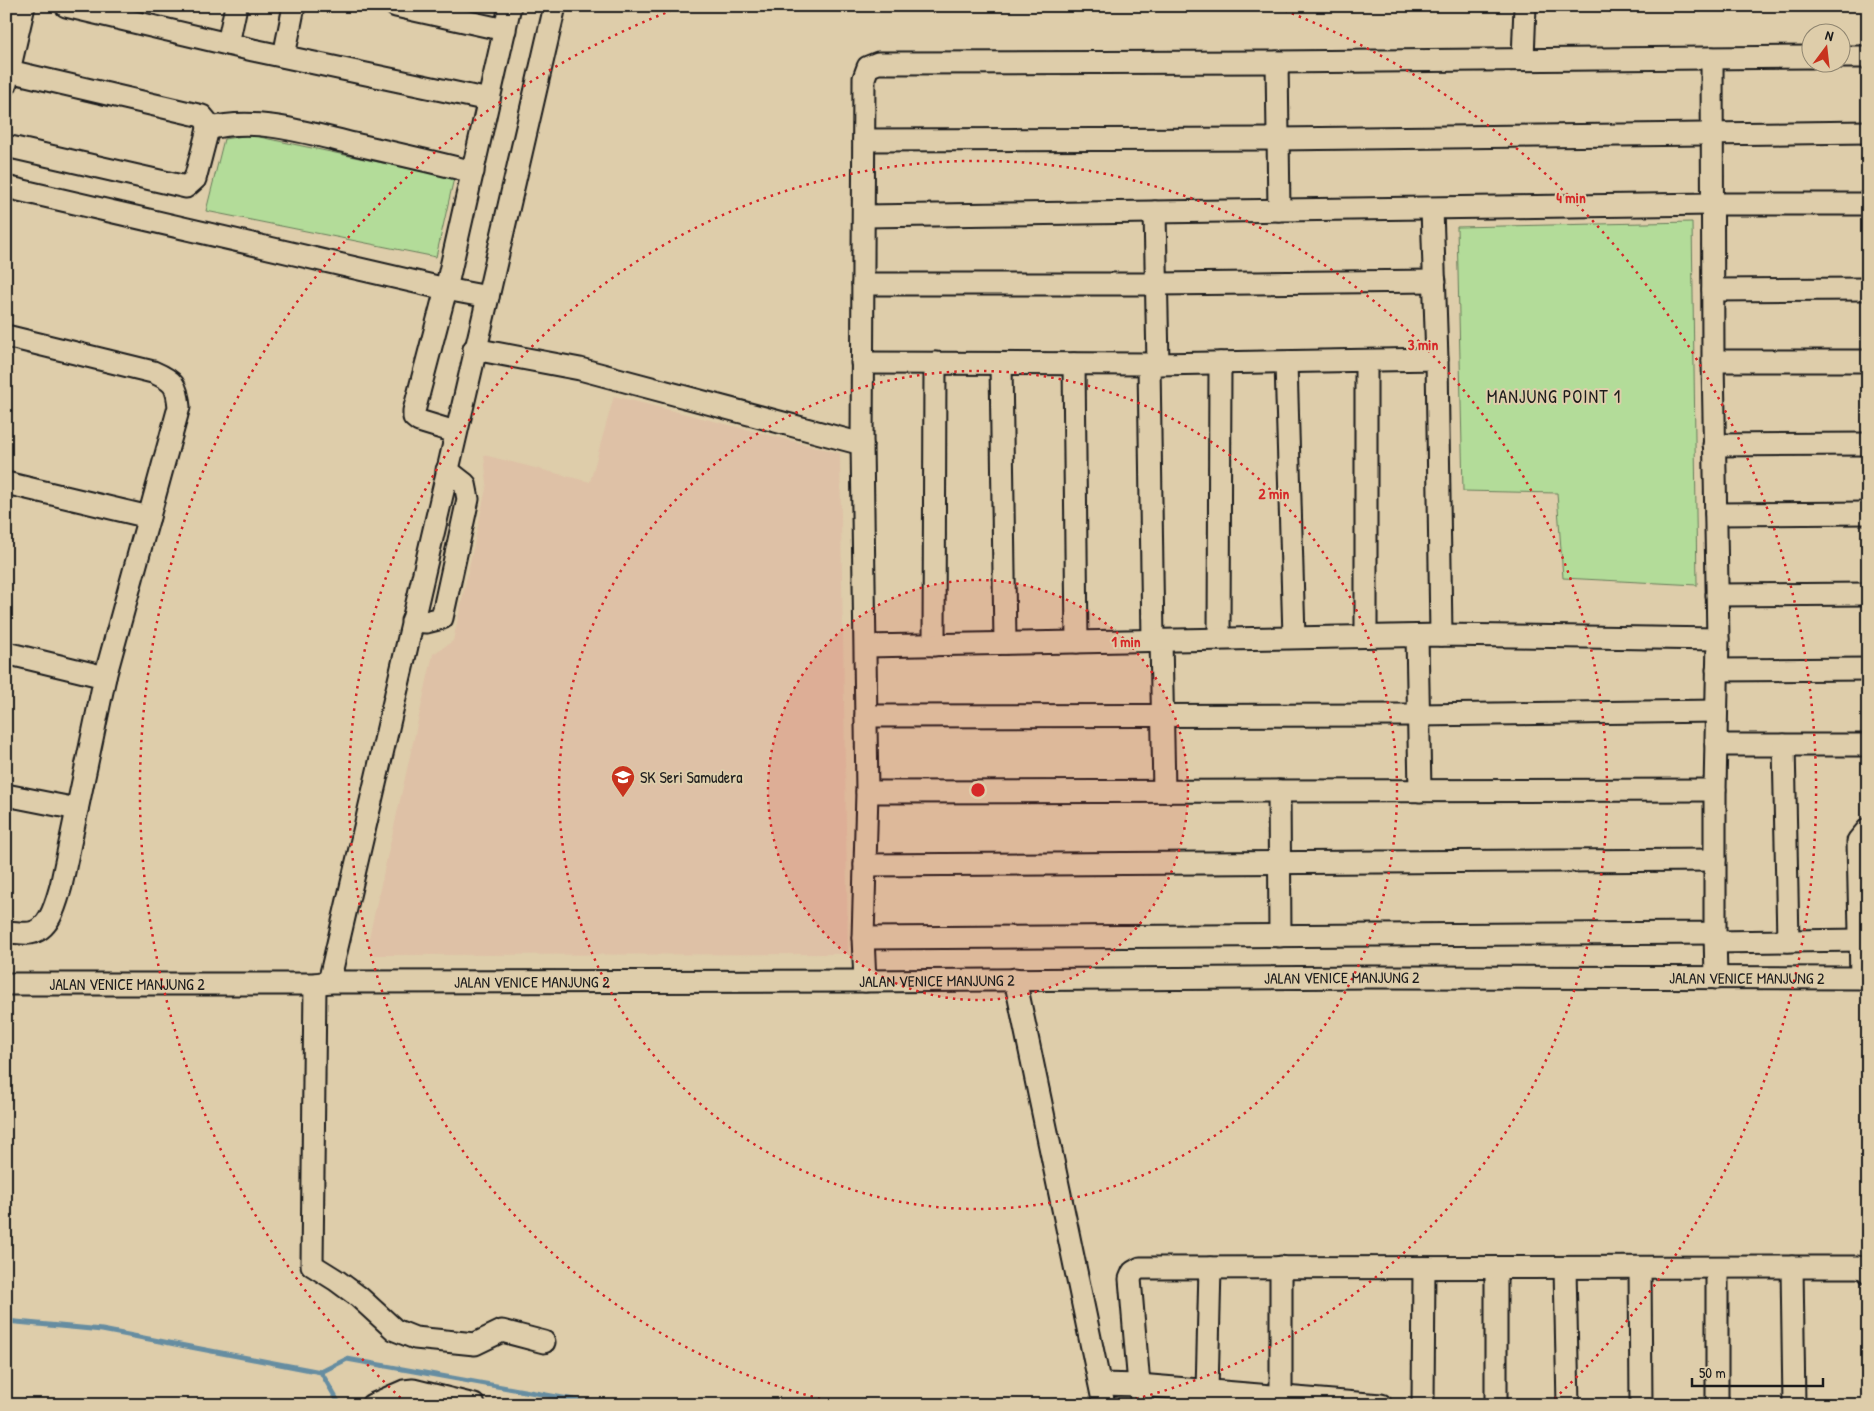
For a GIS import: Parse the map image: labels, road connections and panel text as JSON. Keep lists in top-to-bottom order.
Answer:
{
  "streets": {
    "street": ["JALAN VENICE MANJUNG 2"]
  },
  "districts": ["MANJUNG POINT 1"],
  "places": {
    "school or university": ["SK Seri Samudera"]
  },
  "scale_bar": "50 m",
  "north": "top",
  "rings": [
    "4 min",
    "3 min",
    "2 min",
    "1 min"
  ]
}
